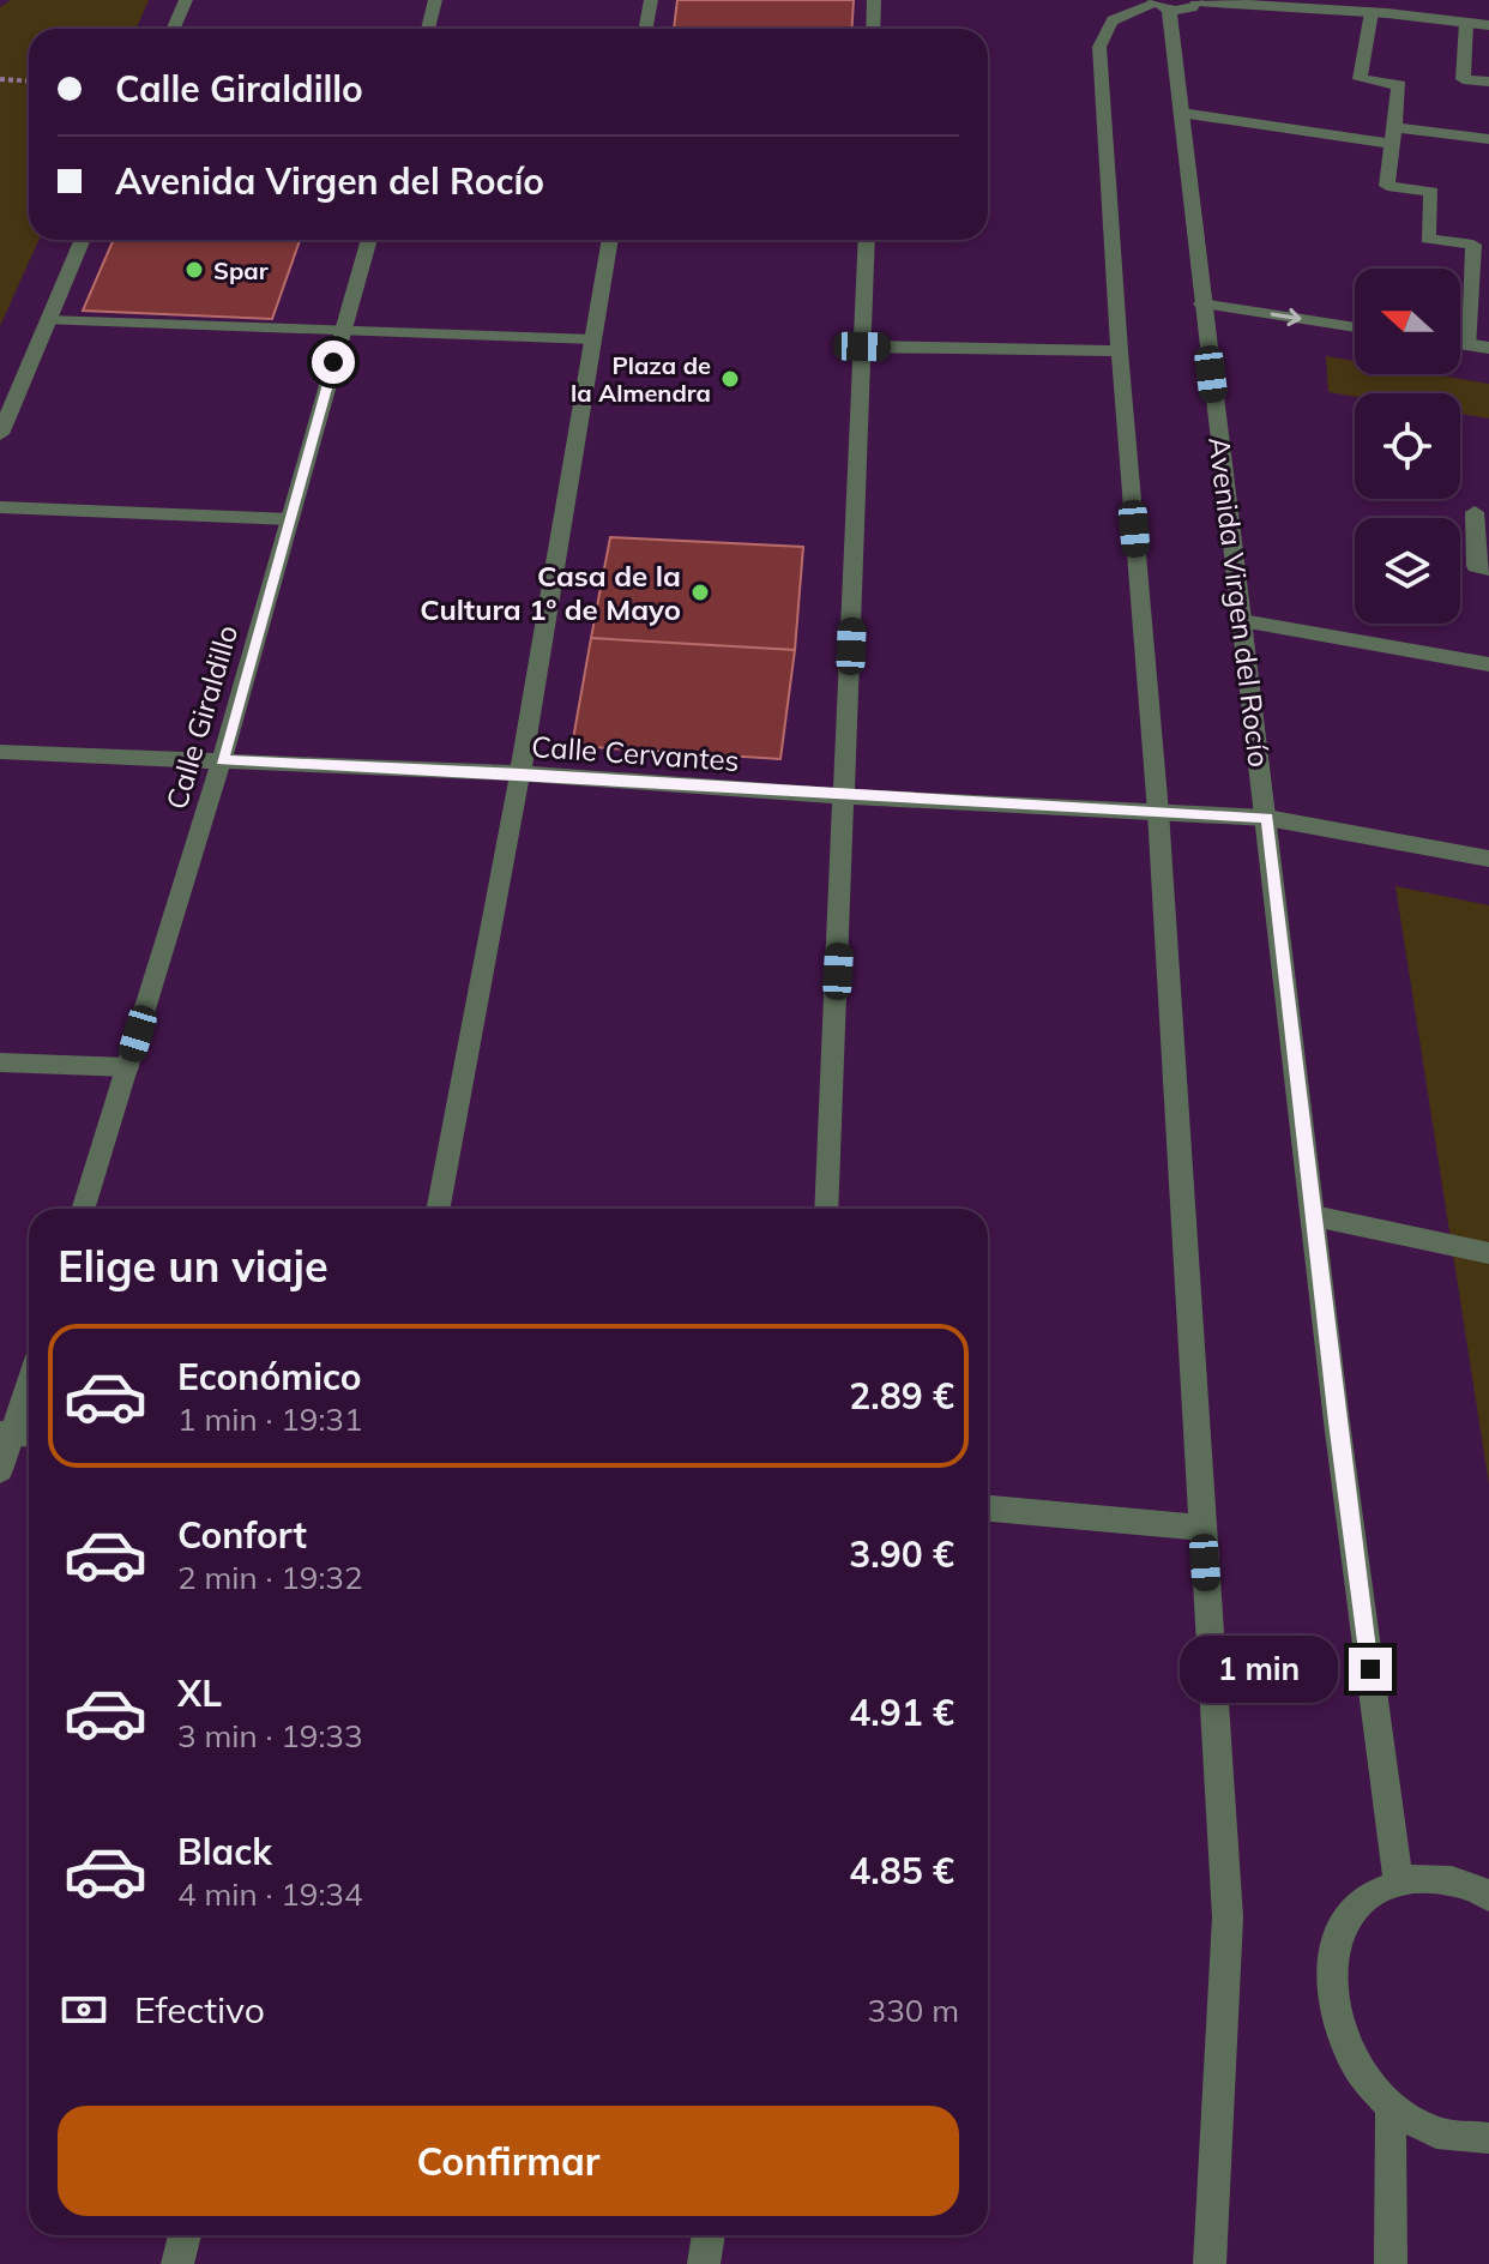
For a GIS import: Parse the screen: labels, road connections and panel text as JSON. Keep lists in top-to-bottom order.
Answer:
{
  "streets": {
    "street": ["Avenida Virgen del Rocío", "Calle Giraldillo", "Calle Cervantes"]
  },
  "crossings": [
    ["Avenida Virgen del Rocío", "Calle Cervantes"],
    ["Calle Giraldillo", "Calle Cervantes"]
  ],
  "places": ["Spar", "Plaza de la Almendra", "Casa de la Cultura 1º de Mayo"],
  "north": "left",
  "page": {
    "banner": ["Calle Giraldillo", "Avenida Virgen del Rocío"],
    "heading": "Elige un viaje",
    "list": [
      {
        "name": "Económico",
        "note": "1 min · 19:31",
        "value": "2.89 €"
      },
      {
        "name": "Confort",
        "note": "2 min · 19:32",
        "value": "3.90 €"
      },
      {
        "name": "XL",
        "note": "3 min · 19:33",
        "value": "4.91 €"
      },
      {
        "name": "Black",
        "note": "4 min · 19:34",
        "value": "4.85 €"
      }
    ],
    "bubble": "1 min",
    "pay": ["Efectivo", "330 m"],
    "buttons": "Confirmar"
  }
}
